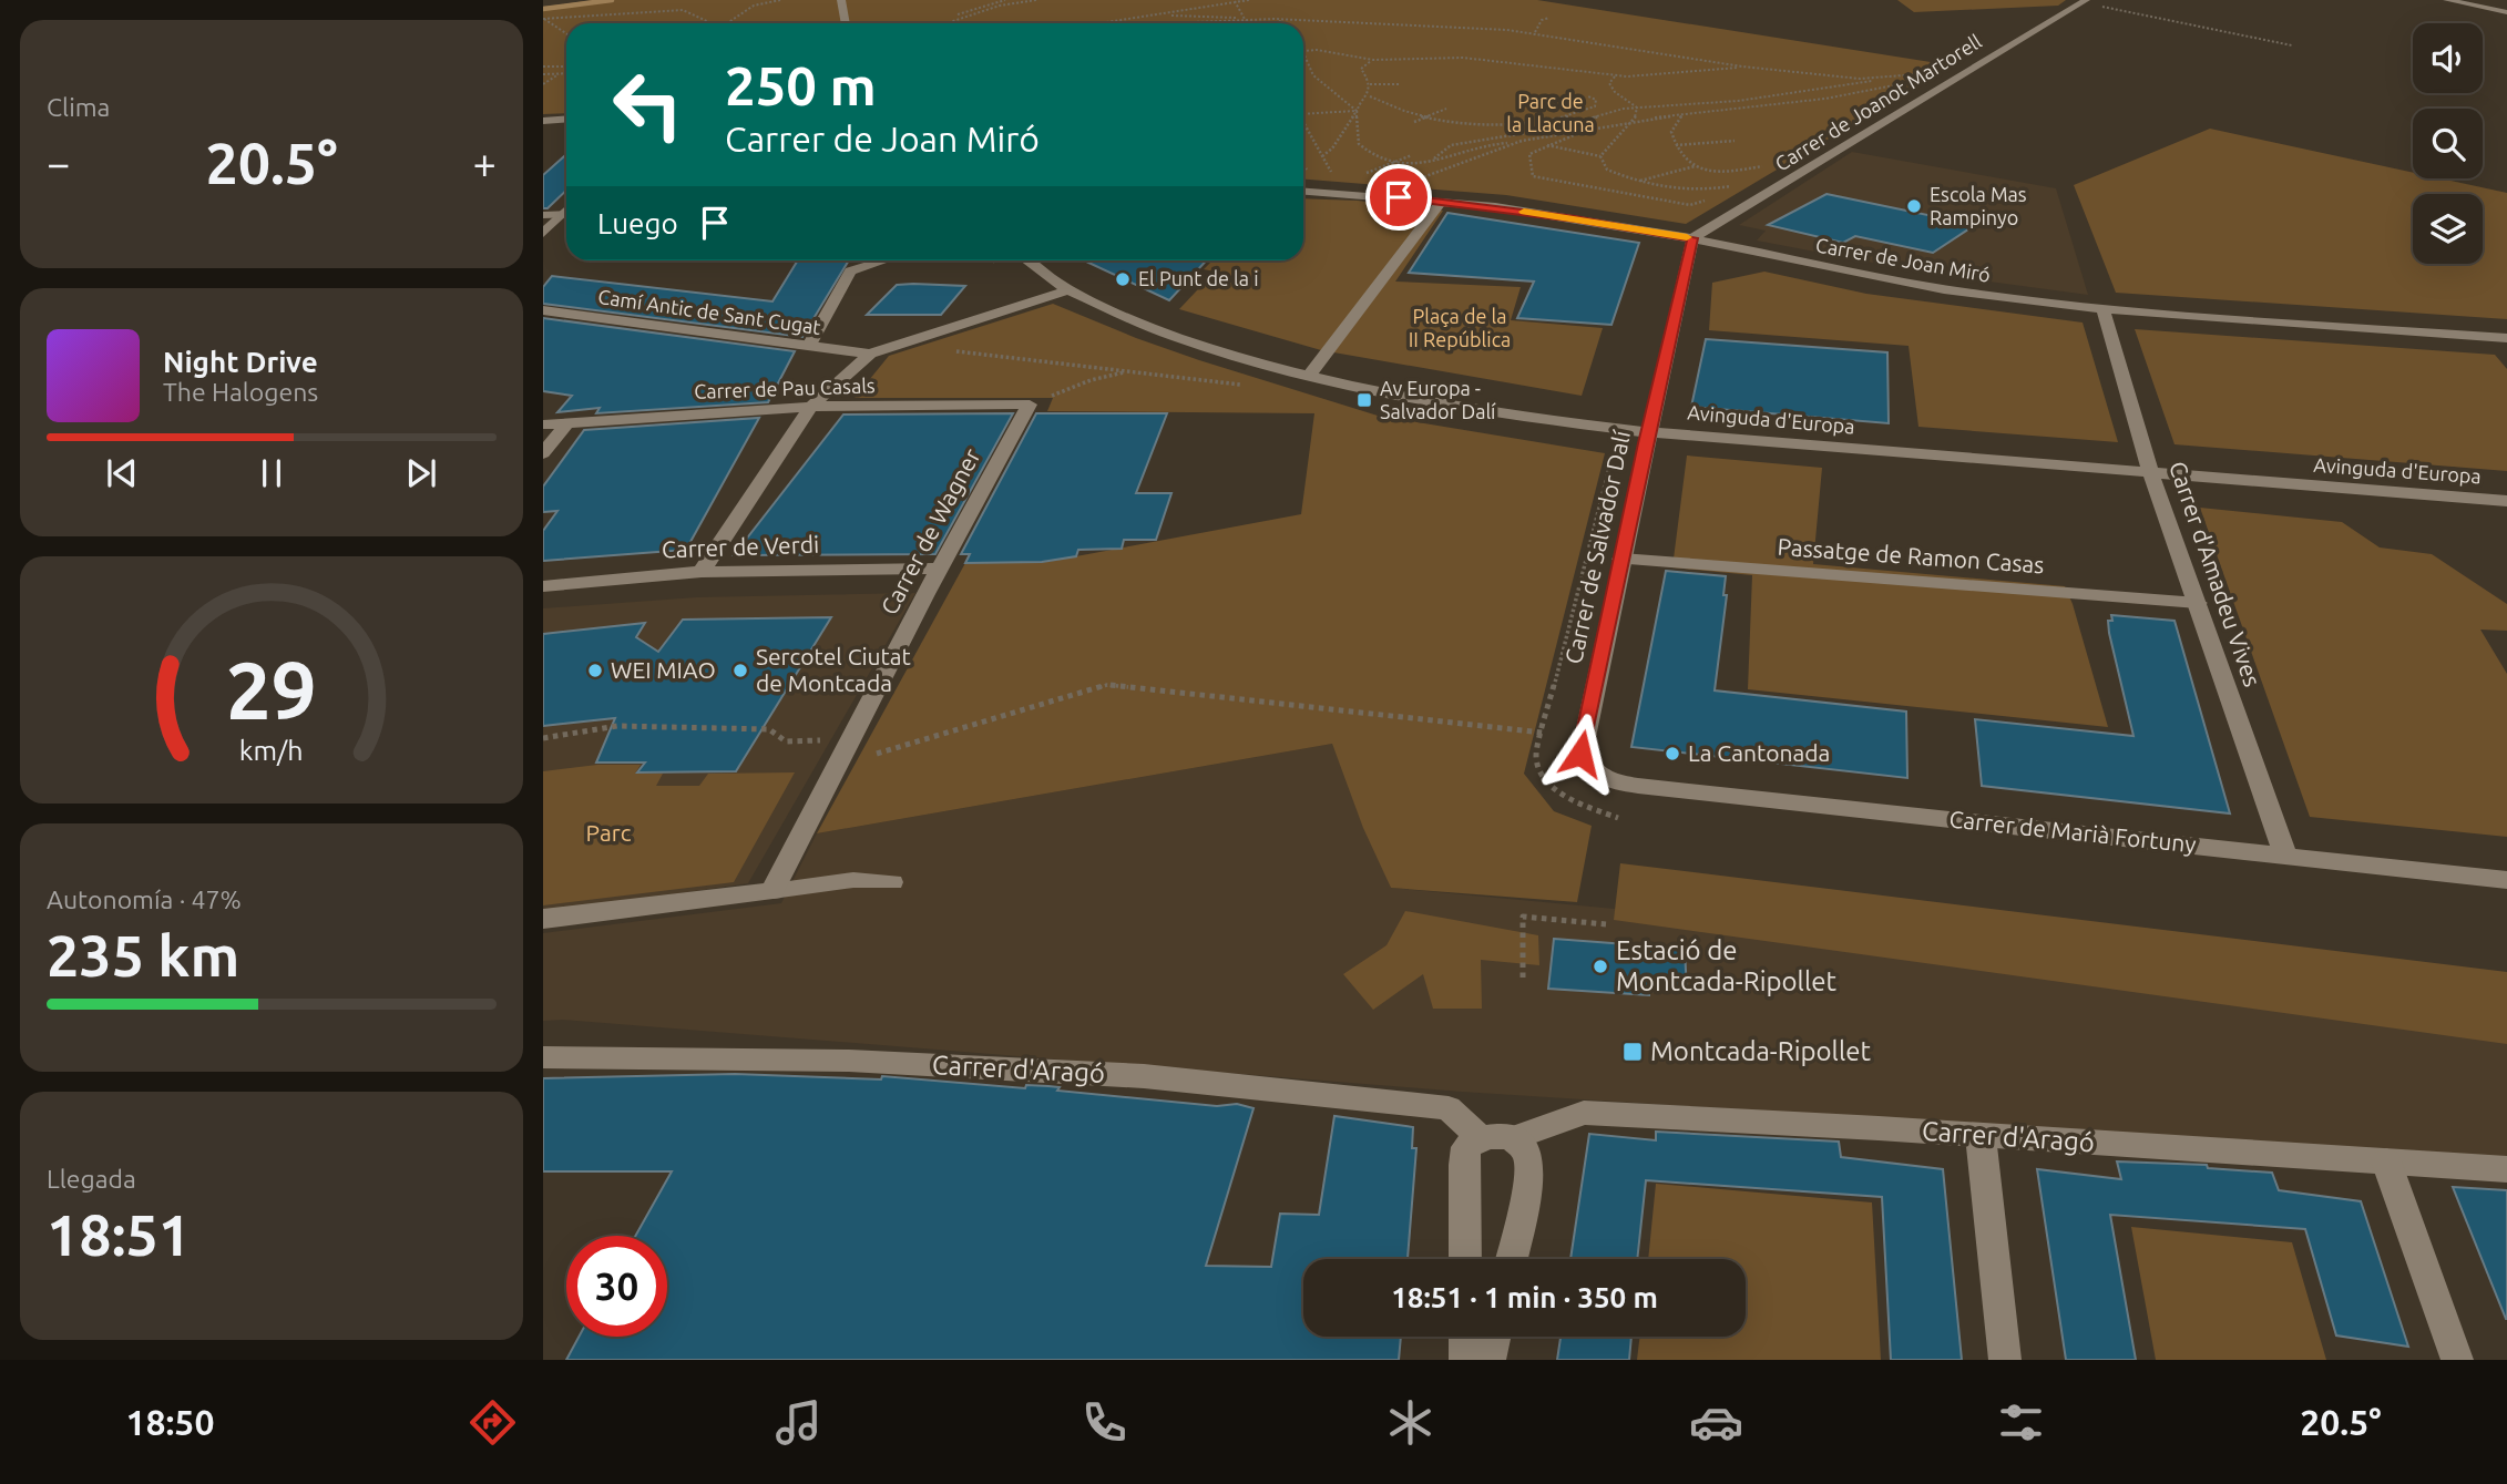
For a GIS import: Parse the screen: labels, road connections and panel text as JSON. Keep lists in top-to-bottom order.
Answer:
{
  "streets": {
    "street": [
      "Carrer de Joanot Martorell",
      "Carrer de Joan Miró",
      "Camí Antic de Sant Cugat",
      "Carrer de Pau Casals",
      "Avinguda d'Europa",
      "Carrer de Wagner",
      "Carrer de Verdi",
      "Carrer de Salvador Dalí",
      "Passatge de Ramon Casas",
      "Carrer d'Amadeu Vives",
      "Carrer de Marià Fortuny",
      "Carrer d'Aragó"
    ]
  },
  "crossings": [
    ["Carrer de Joanot Martorell", "Carrer de Joan Miró"],
    ["Carrer de Joanot Martorell", "Carrer de Salvador Dalí"],
    ["Carrer de Joan Miró", "Carrer de Salvador Dalí"],
    ["Carrer de Joan Miró", "Carrer d'Amadeu Vives"],
    ["Carrer de Pau Casals", "Carrer de Wagner"],
    ["Avinguda d'Europa", "Carrer de Salvador Dalí"],
    ["Avinguda d'Europa", "Carrer d'Amadeu Vives"],
    ["Carrer de Wagner", "Carrer de Verdi"],
    ["Carrer de Salvador Dalí", "Passatge de Ramon Casas"],
    ["Carrer de Salvador Dalí", "Carrer de Marià Fortuny"],
    ["Passatge de Ramon Casas", "Carrer d'Amadeu Vives"],
    ["Carrer d'Amadeu Vives", "Carrer de Marià Fortuny"]
  ],
  "parks": ["Parc de la Llacuna", "Plaça de la II República", "Parc"],
  "places": {
    "other": [
      "Escola Mas Rampinyo",
      "El Punt de la i",
      "WEI MIAO",
      "Sercotel Ciutat de Montcada",
      "La Cantonada",
      "Estació de Montcada-Ripollet"
    ],
    "transit": ["Av Europa - Salvador Dalí", "Montcada-Ripollet"]
  },
  "page": {
    "tile": [
      "Clima",
      ["Autonomía · 47%", "235 km"],
      ["Llegada", "18:51"]
    ],
    "turn": ["250 m", "Carrer de Joan Miró"],
    "heat": ["−", "20.5°", "+"],
    "then": "Luego",
    "song": ["Night Drive", "The Halogens"],
    "limit": "30",
    "trip": "18:51 · 1 min · 350 m",
    "tabs": ["18:50", "20.5°"],
    "gauge": ["29", "km/h"]
  }
}
